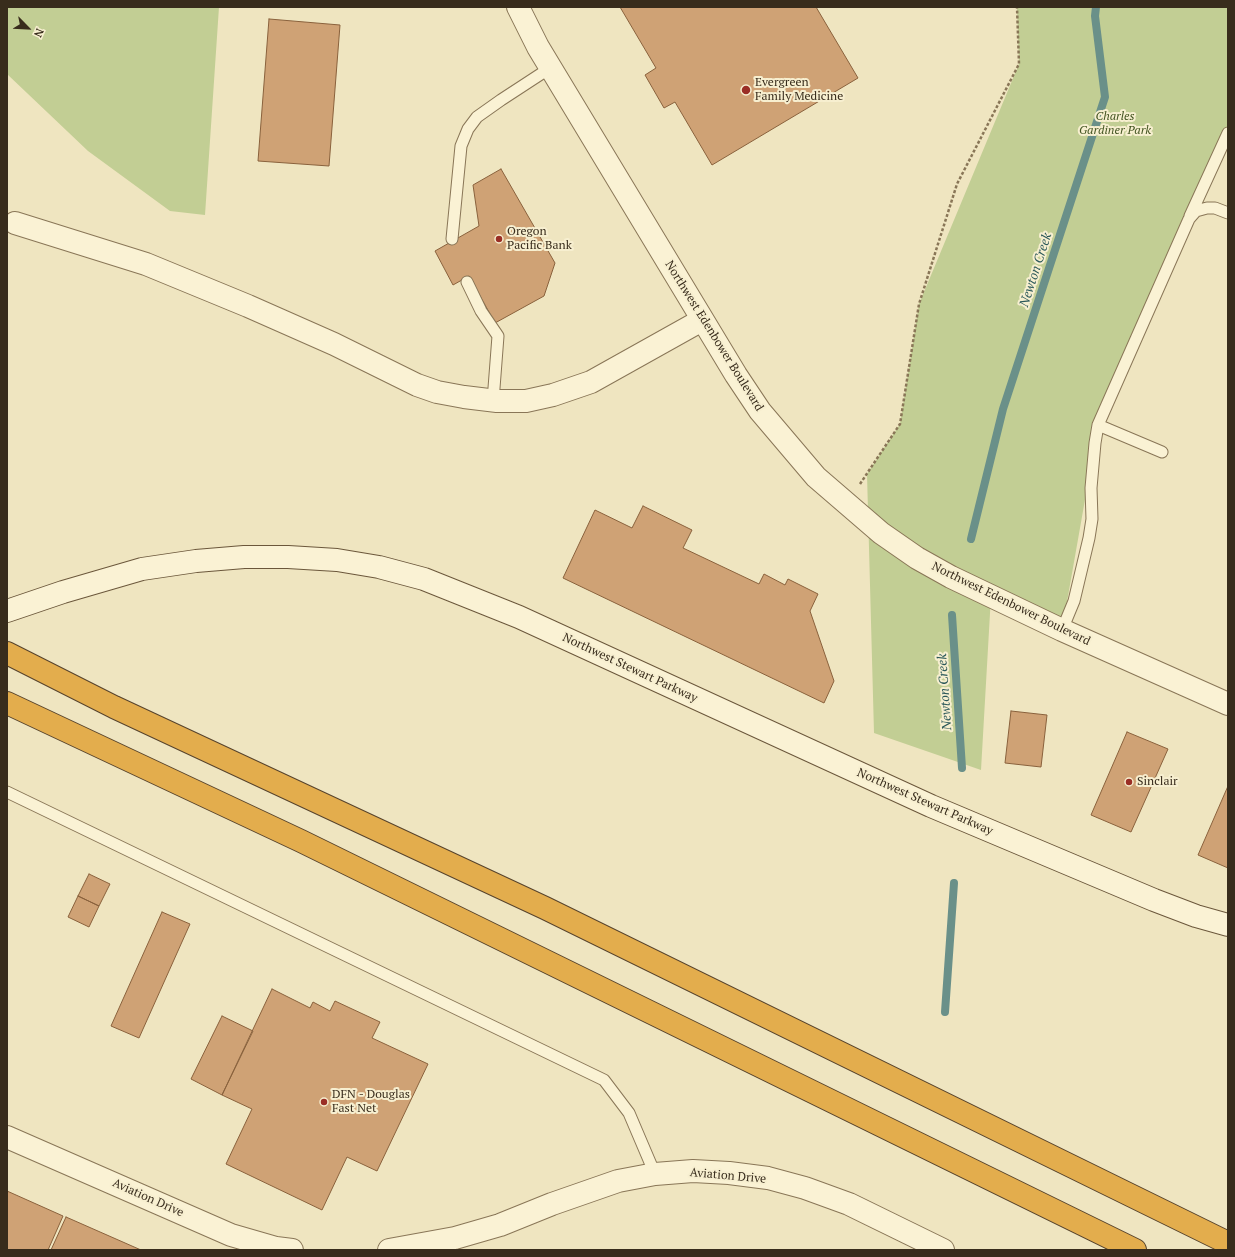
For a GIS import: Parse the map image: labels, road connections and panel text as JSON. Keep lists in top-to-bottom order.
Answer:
{
  "streets": {
    "street": ["Northwest Edenbower Boulevard", "Northwest Stewart Parkway", "Aviation Drive"]
  },
  "water": ["Newton Creek"],
  "parks": ["Charles Gardiner Park"],
  "places": [
    "Evergreen Family Medicine",
    "Oregon Pacific Bank",
    "Sinclair",
    "DFN - Douglas Fast Net"
  ],
  "north": "bottom right"
}
